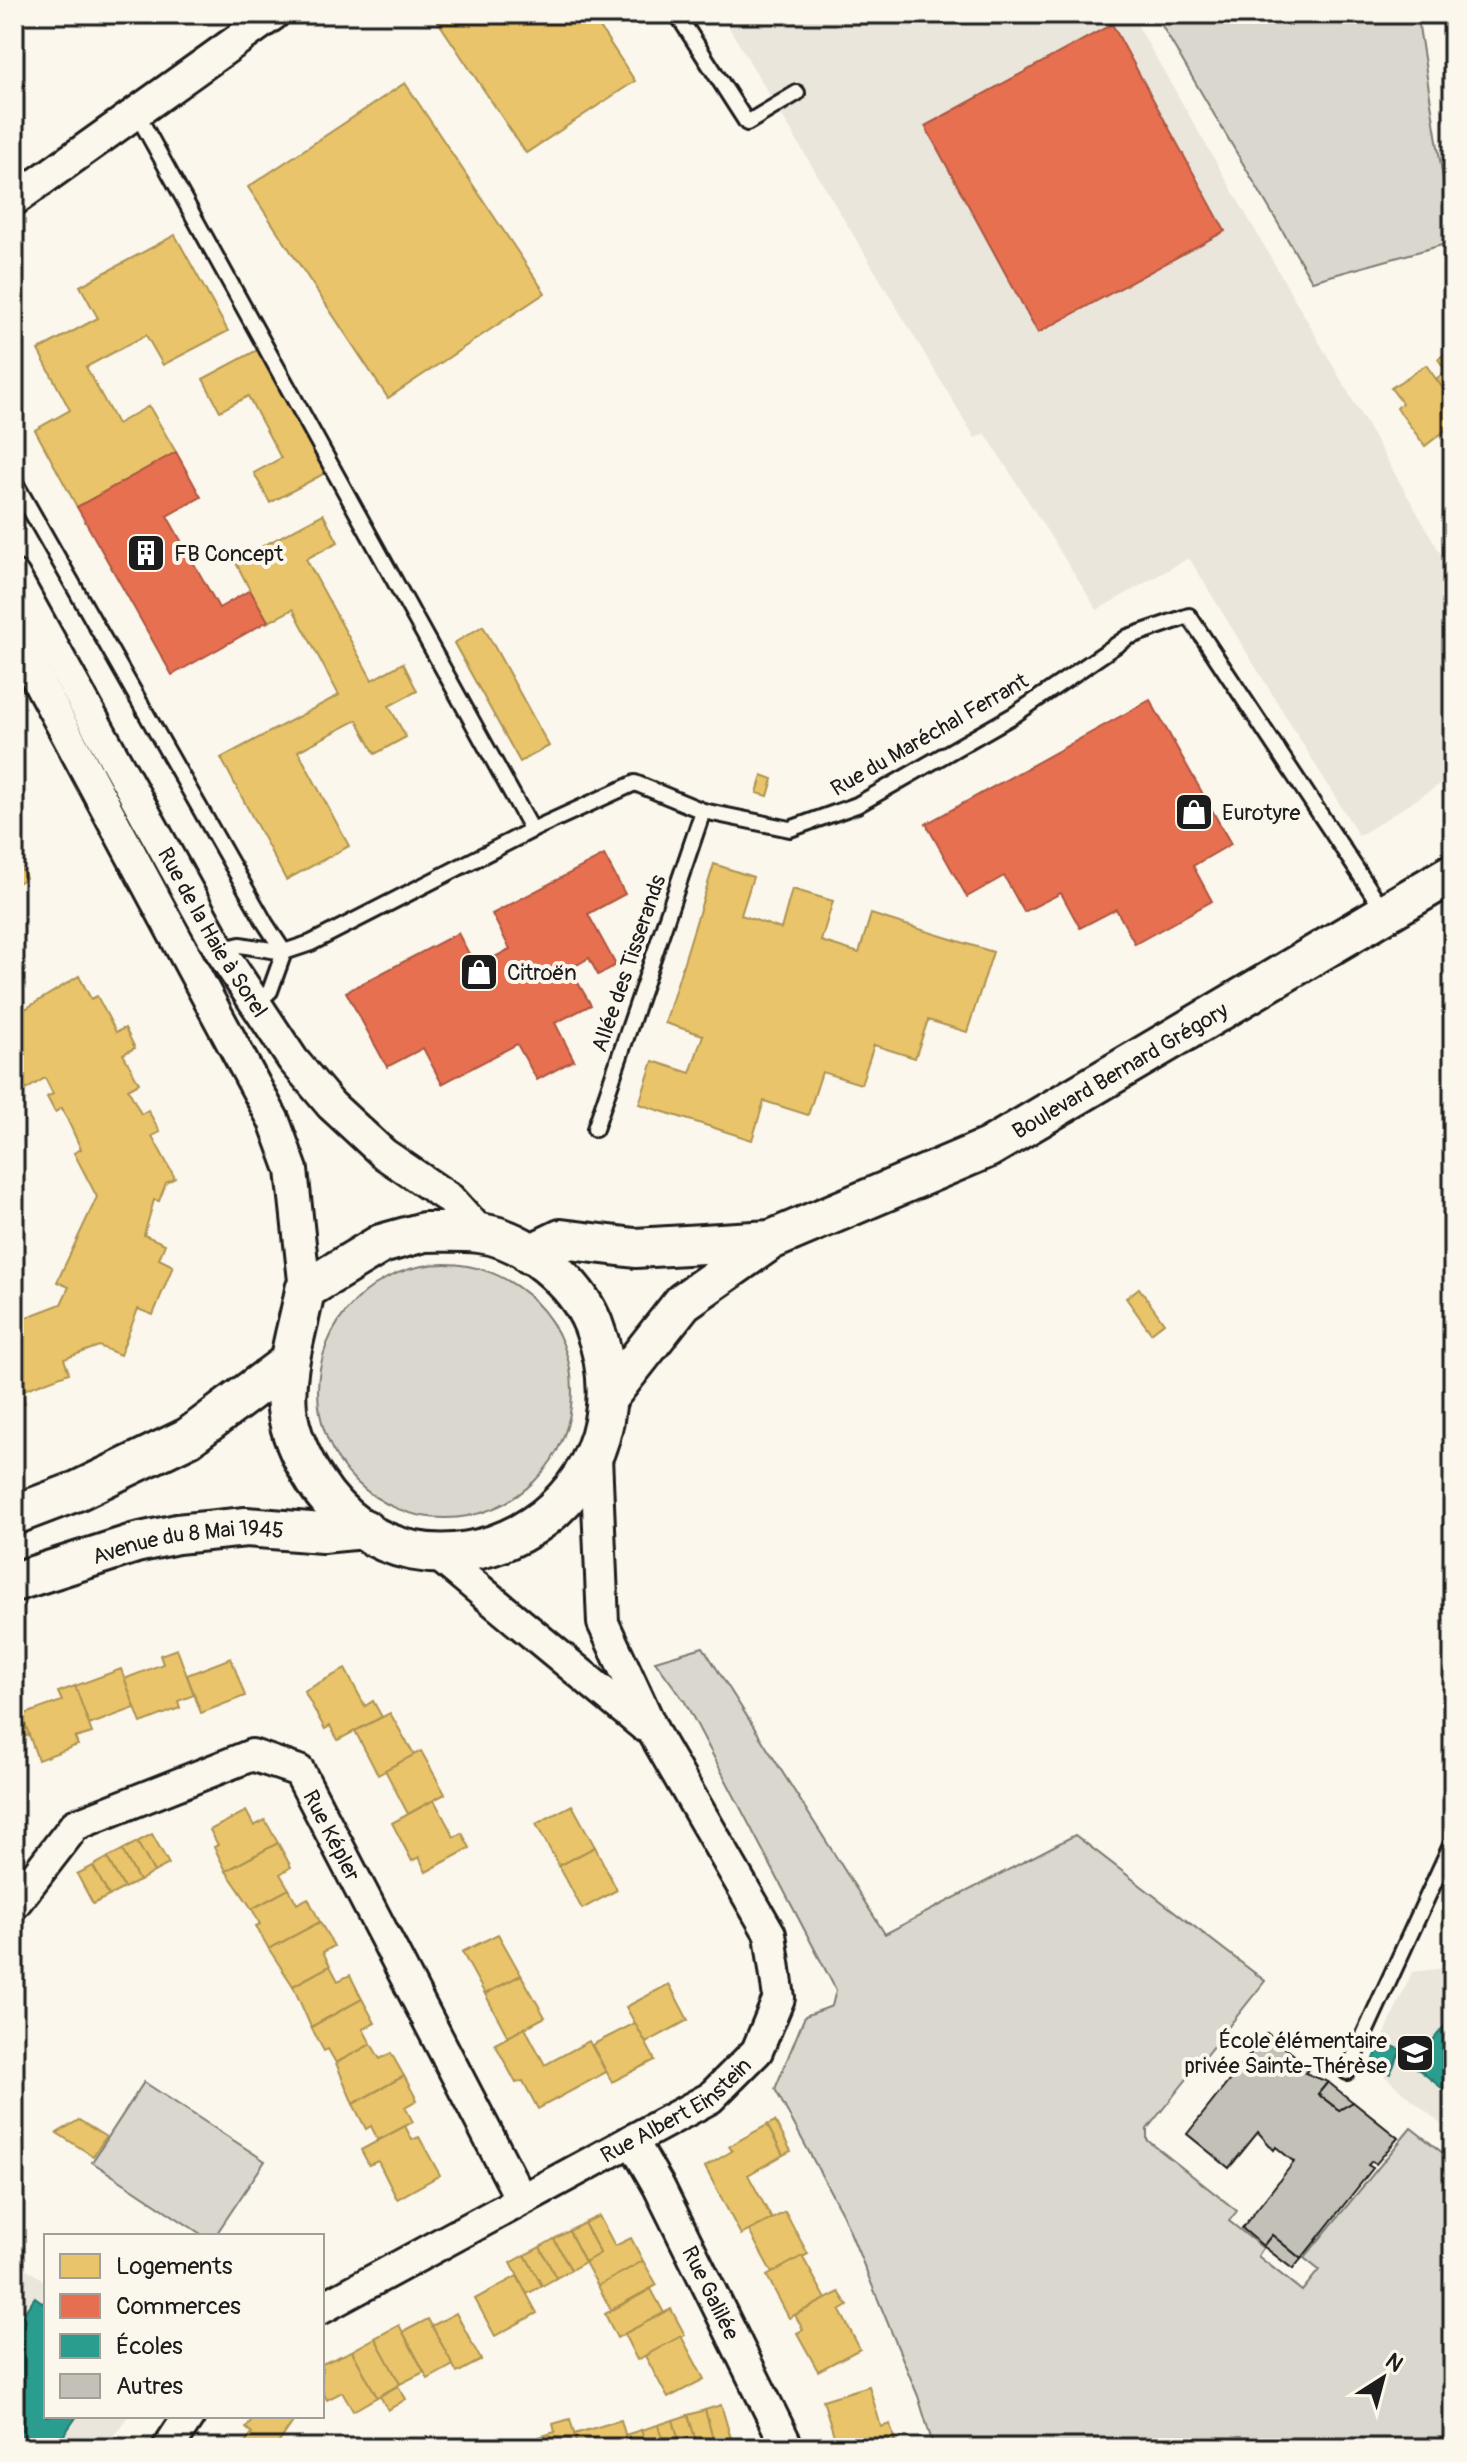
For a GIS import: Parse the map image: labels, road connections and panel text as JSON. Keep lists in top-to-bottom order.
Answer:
{
  "streets": {
    "street": [
      "Rue de la Haie à Sorel",
      "Boulevard Bernard Grégory",
      "Avenue du 8 Mai 1945",
      "Rue Képler",
      "Rue Albert Einstein",
      "Rue Galilée"
    ],
    "lane": ["Rue du Maréchal Ferrant", "Allée des Tisserands"]
  },
  "crossings": [
    ["Rue du Maréchal Ferrant", "Rue de la Haie à Sorel"],
    ["Rue du Maréchal Ferrant", "Allée des Tisserands"],
    ["Rue du Maréchal Ferrant", "Boulevard Bernard Grégory"],
    ["Rue Képler", "Rue Albert Einstein"],
    ["Rue Albert Einstein", "Rue Galilée"]
  ],
  "places": {
    "building": ["FB Concept"],
    "shop": ["Eurotyre", "Citroën"],
    "school or university": ["École élémentaire privée Sainte-Thérèse"]
  },
  "legend": [
    "Logements",
    "Commerces",
    "Écoles",
    "Autres"
  ],
  "north": "top right"
}
